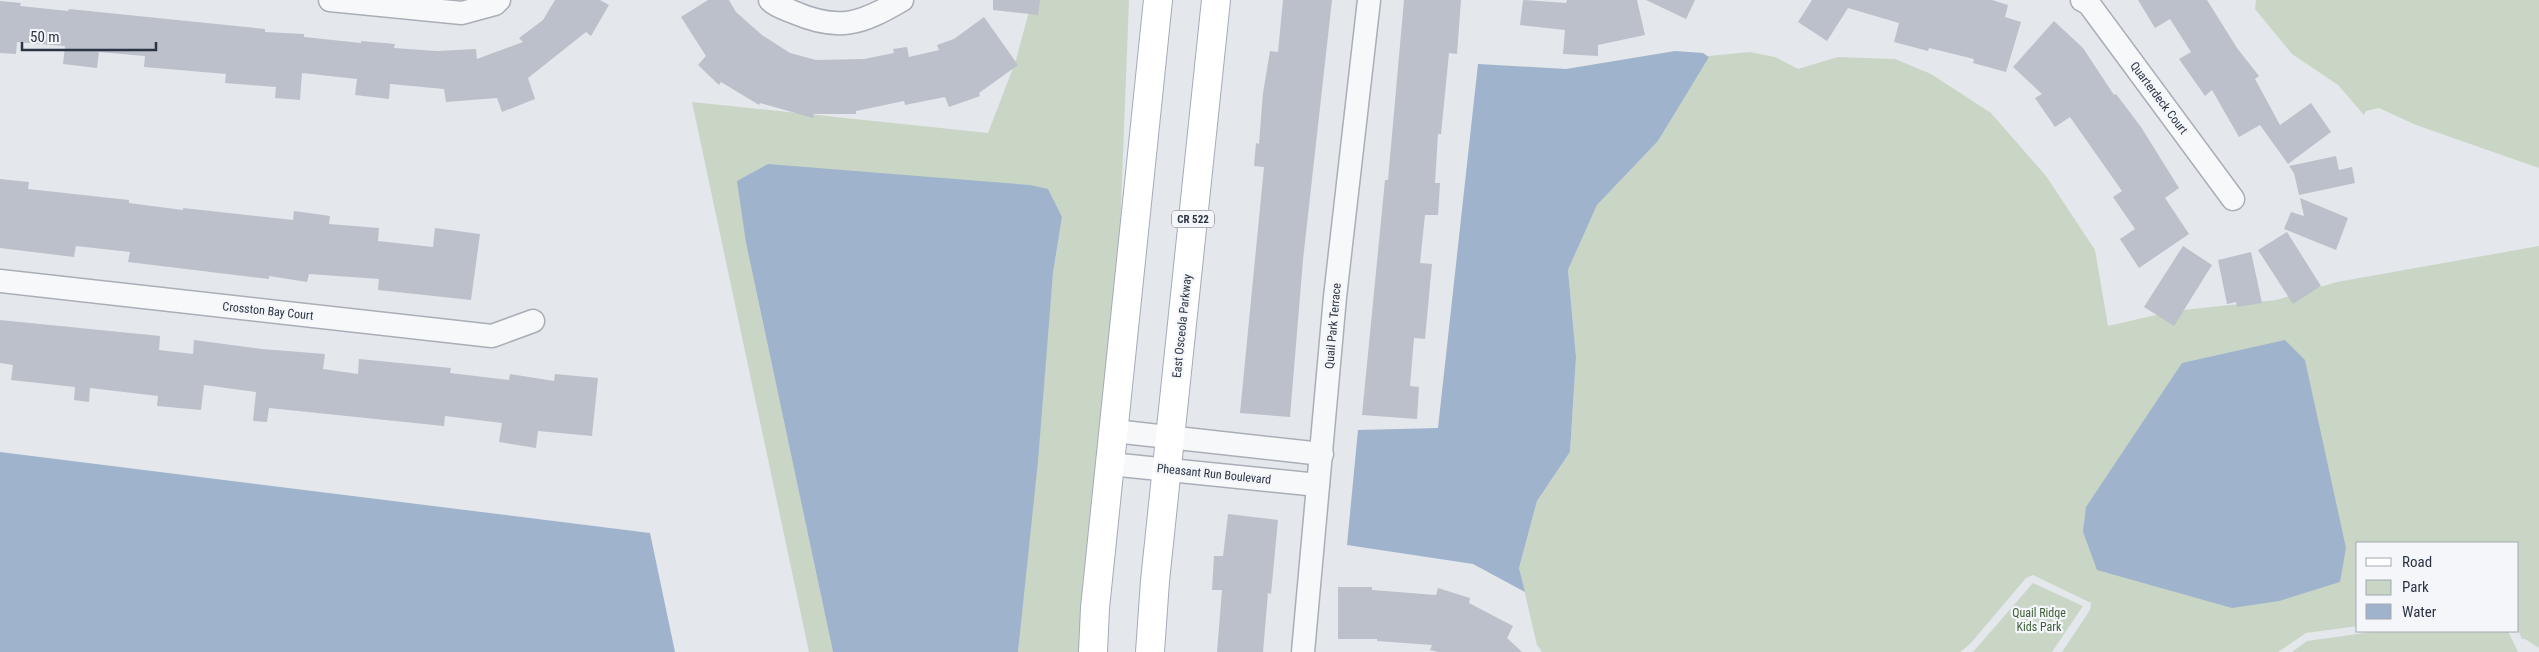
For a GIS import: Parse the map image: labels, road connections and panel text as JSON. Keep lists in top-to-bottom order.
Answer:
{
  "streets": {
    "main road": ["CR 522", "East Osceola Parkway"],
    "street": [
      "Quarterdeck Court",
      "Crosston Bay Court",
      "Quail Park Terrace",
      "Pheasant Run Boulevard"
    ]
  },
  "crossings": [
    ["East Osceola Parkway", "Pheasant Run Boulevard"],
    ["Quail Park Terrace", "Pheasant Run Boulevard"]
  ],
  "parks": ["Quail Ridge Kids Park"],
  "legend": ["Road", "Park", "Water"],
  "scale_bar": "50 m"
}
